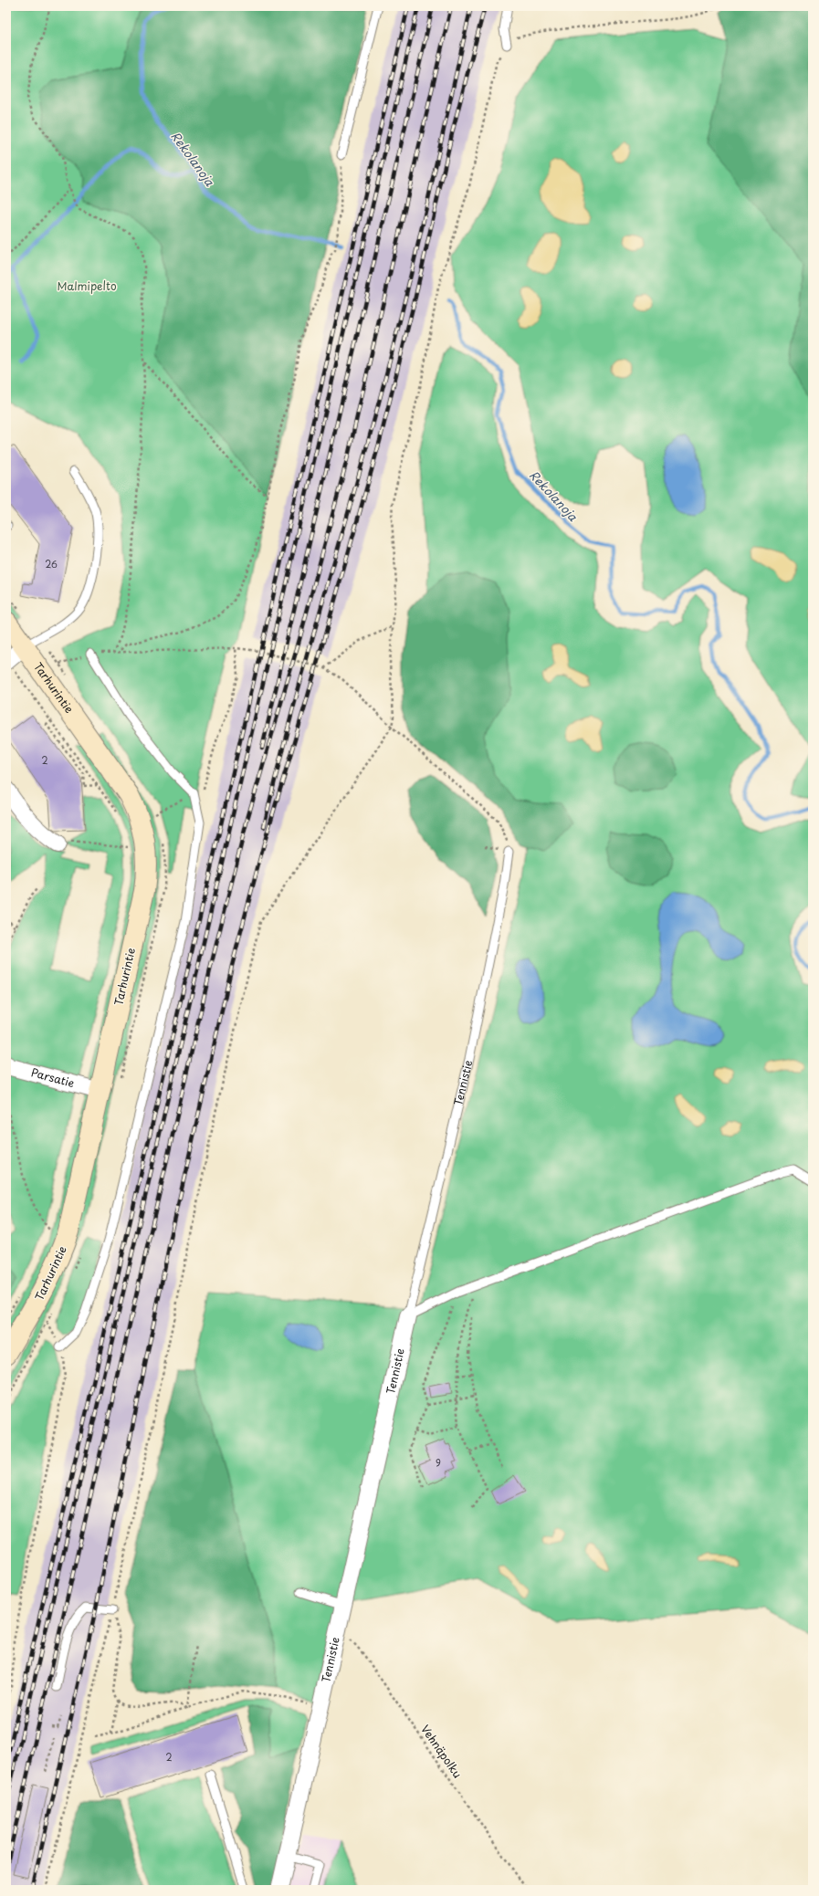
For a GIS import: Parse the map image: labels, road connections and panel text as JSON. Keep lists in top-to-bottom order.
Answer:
{
  "streets": {
    "street": ["Tarhurintie", "Parsatie", "Tennistie"],
    "path": ["Vehnäpolku"]
  },
  "crossings": [
    ["Tarhurintie", "Parsatie"],
    ["Tennistie", "Vehnäpolku"]
  ],
  "water": ["Rekolanoja"],
  "parks": ["Malmipelto"],
  "house_numbers": [
    "26",
    "2",
    "9",
    "2"
  ]
}
